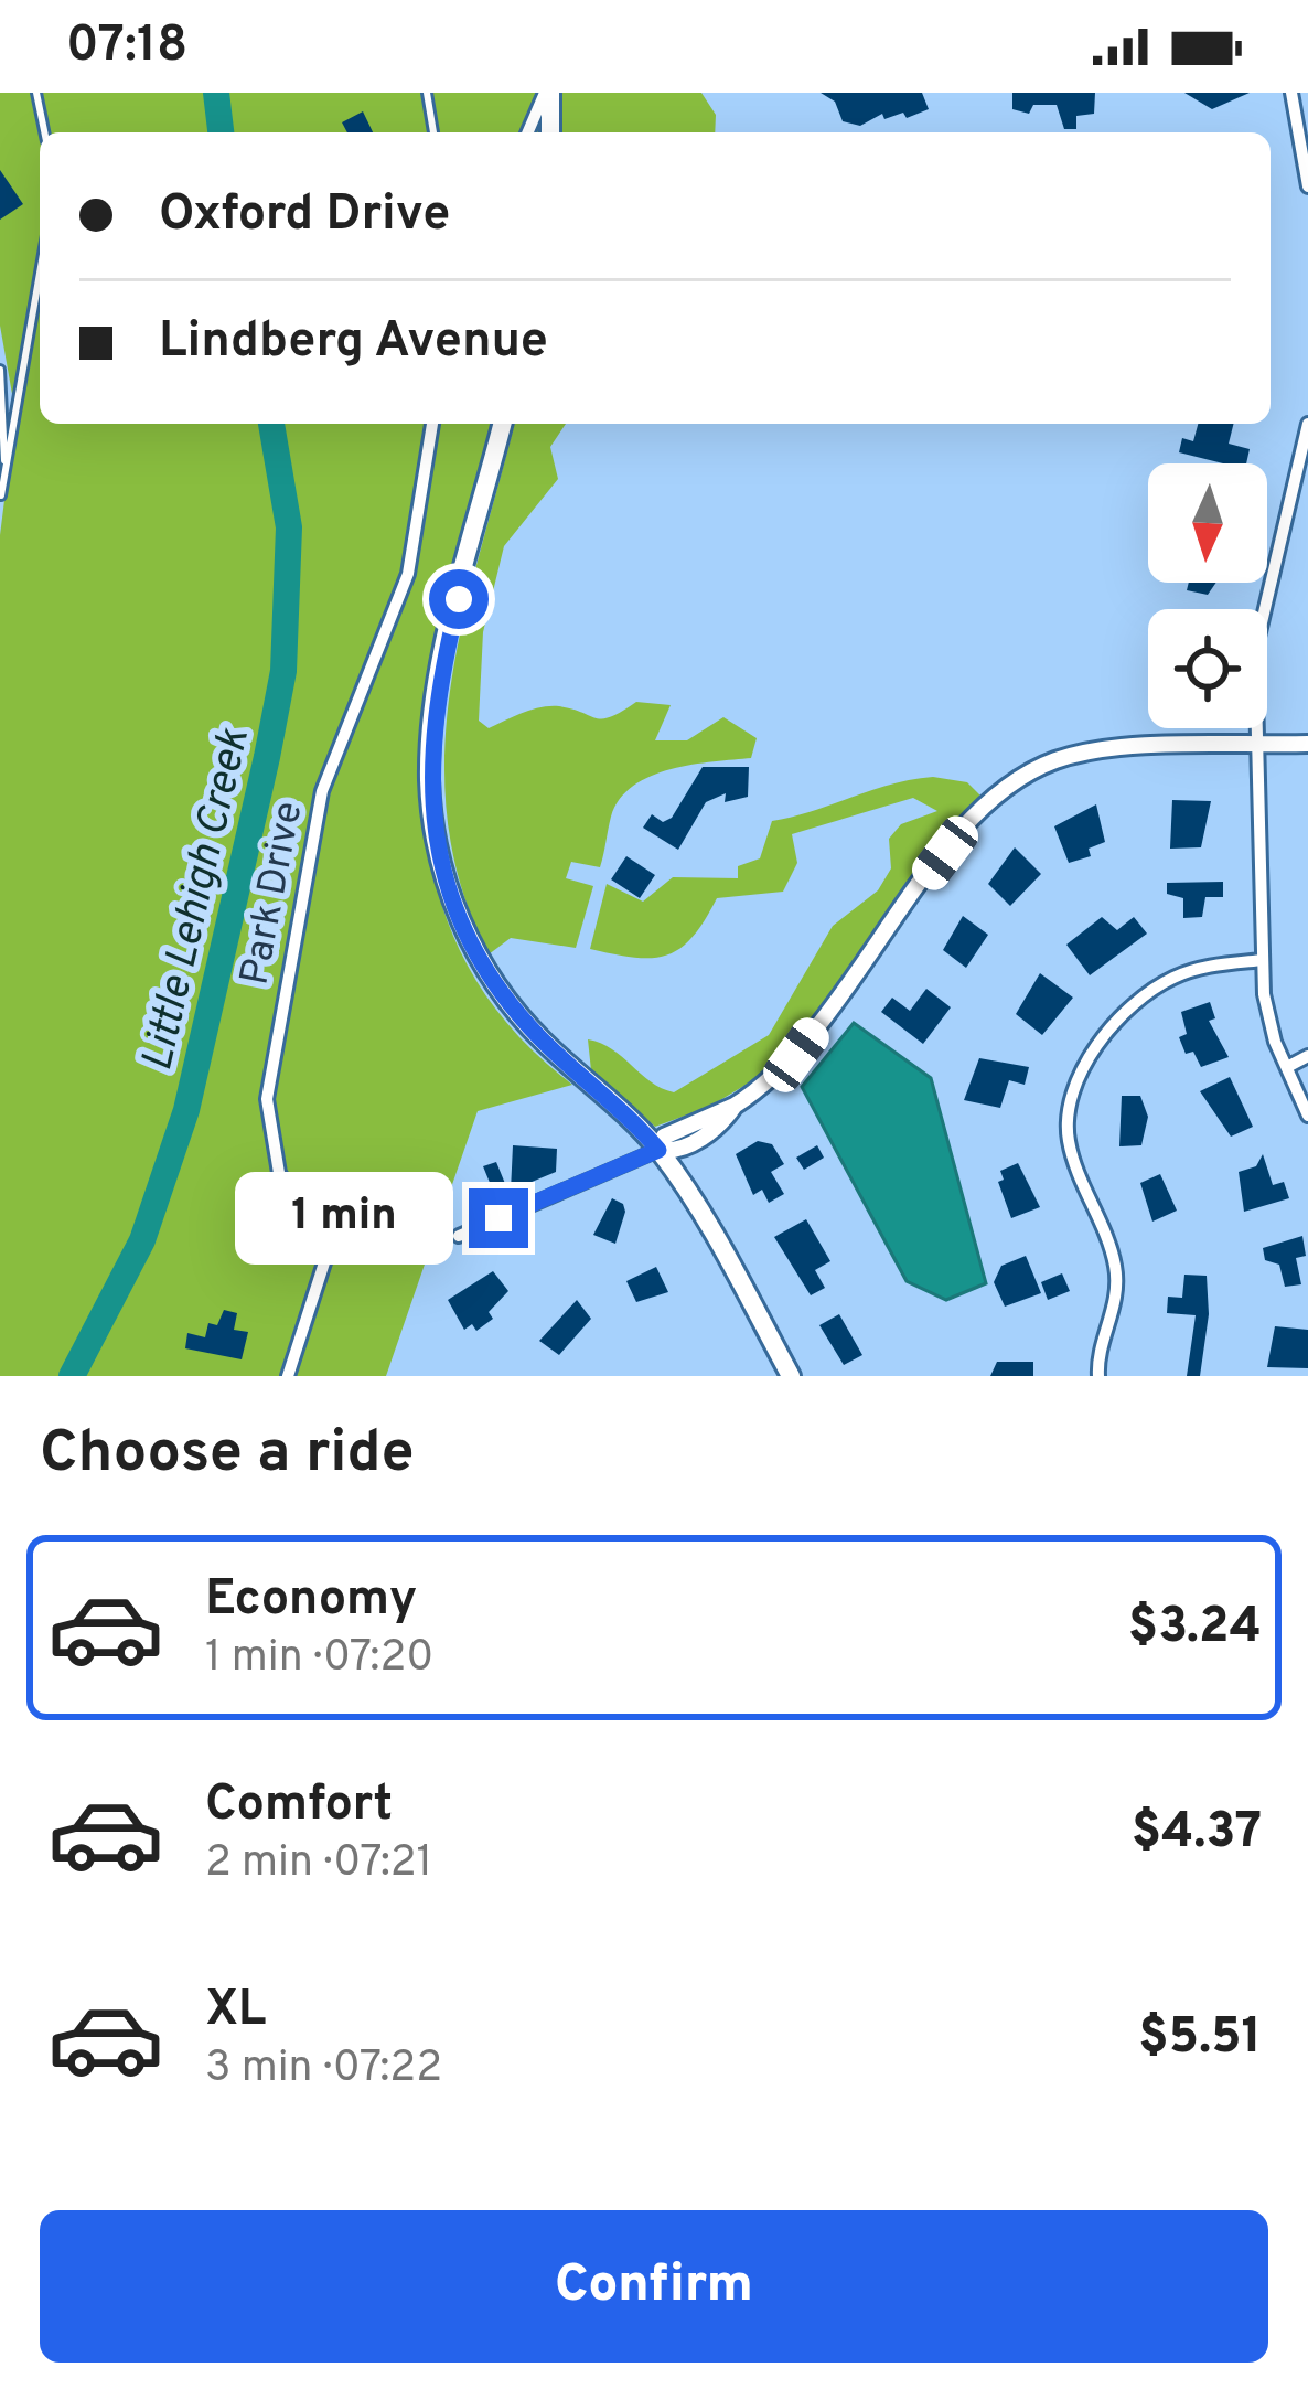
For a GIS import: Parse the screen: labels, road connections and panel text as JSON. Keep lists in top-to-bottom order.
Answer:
{
  "streets": {
    "street": ["Park Drive"]
  },
  "water": ["Little Lehigh Creek"],
  "north": "bottom",
  "page": {
    "status": "07:18",
    "banner": ["Oxford Drive", "Lindberg Avenue"],
    "bubble": "1 min",
    "heading": "Choose a ride",
    "list": [
      {
        "name": "Economy",
        "note": "1 min · 07:20",
        "value": "$3.24"
      },
      {
        "name": "Comfort",
        "note": "2 min · 07:21",
        "value": "$4.37"
      },
      {
        "name": "XL",
        "note": "3 min · 07:22",
        "value": "$5.51"
      }
    ],
    "buttons": "Confirm"
  }
}
